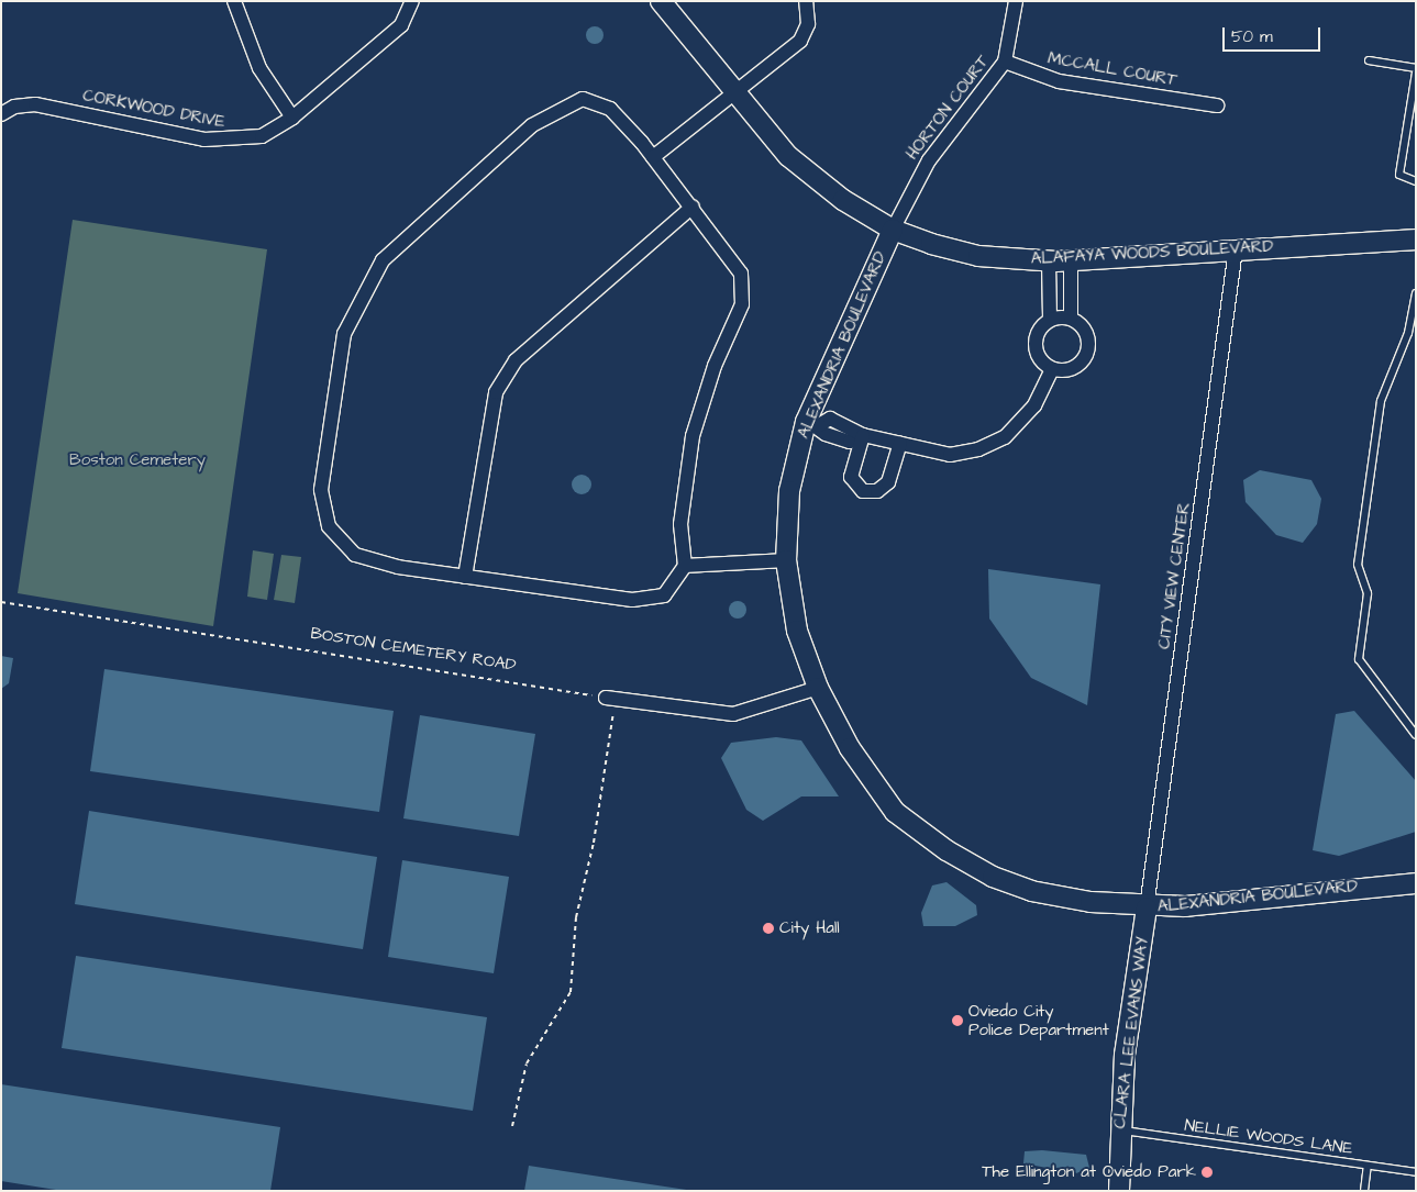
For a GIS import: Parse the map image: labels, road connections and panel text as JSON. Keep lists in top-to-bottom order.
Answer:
{
  "streets": {
    "street": [
      "MCCALL COURT",
      "HORTON COURT",
      "CORKWOOD DRIVE",
      "ALAFAYA WOODS BOULEVARD",
      "ALEXANDRIA BOULEVARD",
      "CITY VIEW CENTER",
      "CLARA LEE EVANS WAY"
    ],
    "lane": ["NELLIE WOODS LANE"],
    "path": ["BOSTON CEMETERY ROAD"]
  },
  "crossings": [
    ["MCCALL COURT", "HORTON COURT"],
    ["HORTON COURT", "ALAFAYA WOODS BOULEVARD"],
    ["HORTON COURT", "ALEXANDRIA BOULEVARD"],
    ["ALAFAYA WOODS BOULEVARD", "ALEXANDRIA BOULEVARD"],
    ["ALAFAYA WOODS BOULEVARD", "CITY VIEW CENTER"],
    ["ALEXANDRIA BOULEVARD", "CITY VIEW CENTER"],
    ["ALEXANDRIA BOULEVARD", "CLARA LEE EVANS WAY"],
    ["CITY VIEW CENTER", "CLARA LEE EVANS WAY"],
    ["CLARA LEE EVANS WAY", "NELLIE WOODS LANE"]
  ],
  "parks": ["Boston Cemetery"],
  "places": ["City Hall", "Oviedo City Police Department", "The Ellington at Oviedo Park"],
  "scale_bar": "50 m"
}
